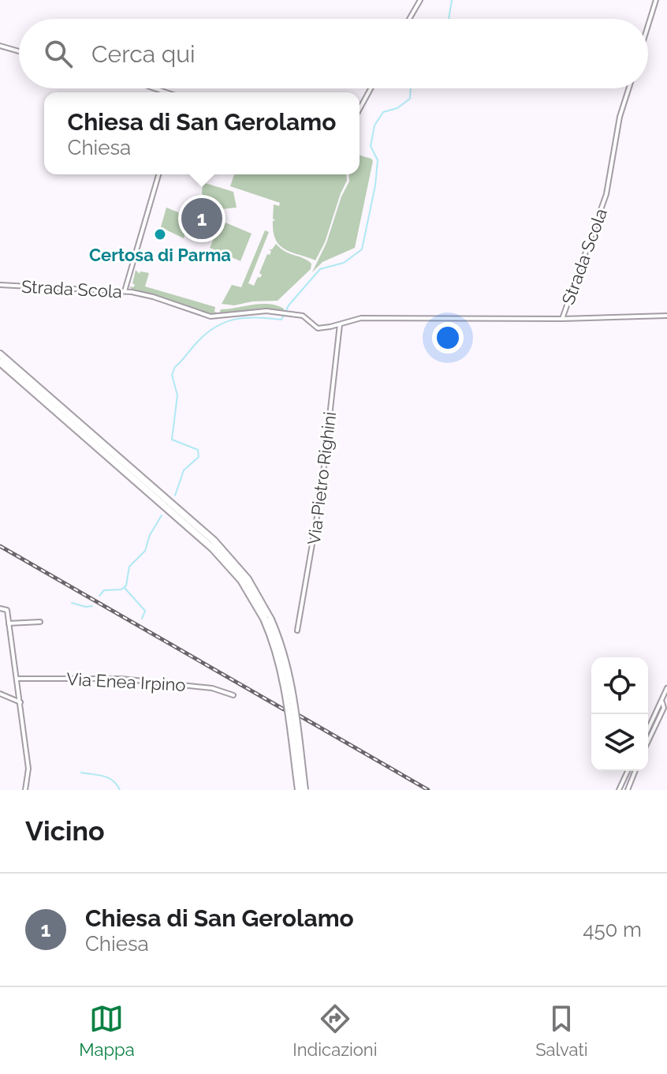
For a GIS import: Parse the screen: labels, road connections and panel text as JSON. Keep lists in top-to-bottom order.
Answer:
{
  "streets": {
    "street": ["Strada Scola", "Via Pietro Righini", "Via Enea Irpino"]
  },
  "crossings": [
    ["Strada Scola", "Via Pietro Righini"]
  ],
  "places": ["Certosa di Parma"],
  "page": {
    "search": "Cerca qui",
    "popup": ["Chiesa di San Gerolamo", "Chiesa"],
    "pins": "1",
    "heading": "Vicino",
    "list": [
      {
        "mark": "1",
        "name": "Chiesa di San Gerolamo",
        "note": "Chiesa",
        "value": "450 m"
      }
    ],
    "nav": ["Mappa", "Indicazioni", "Salvati"]
  }
}
